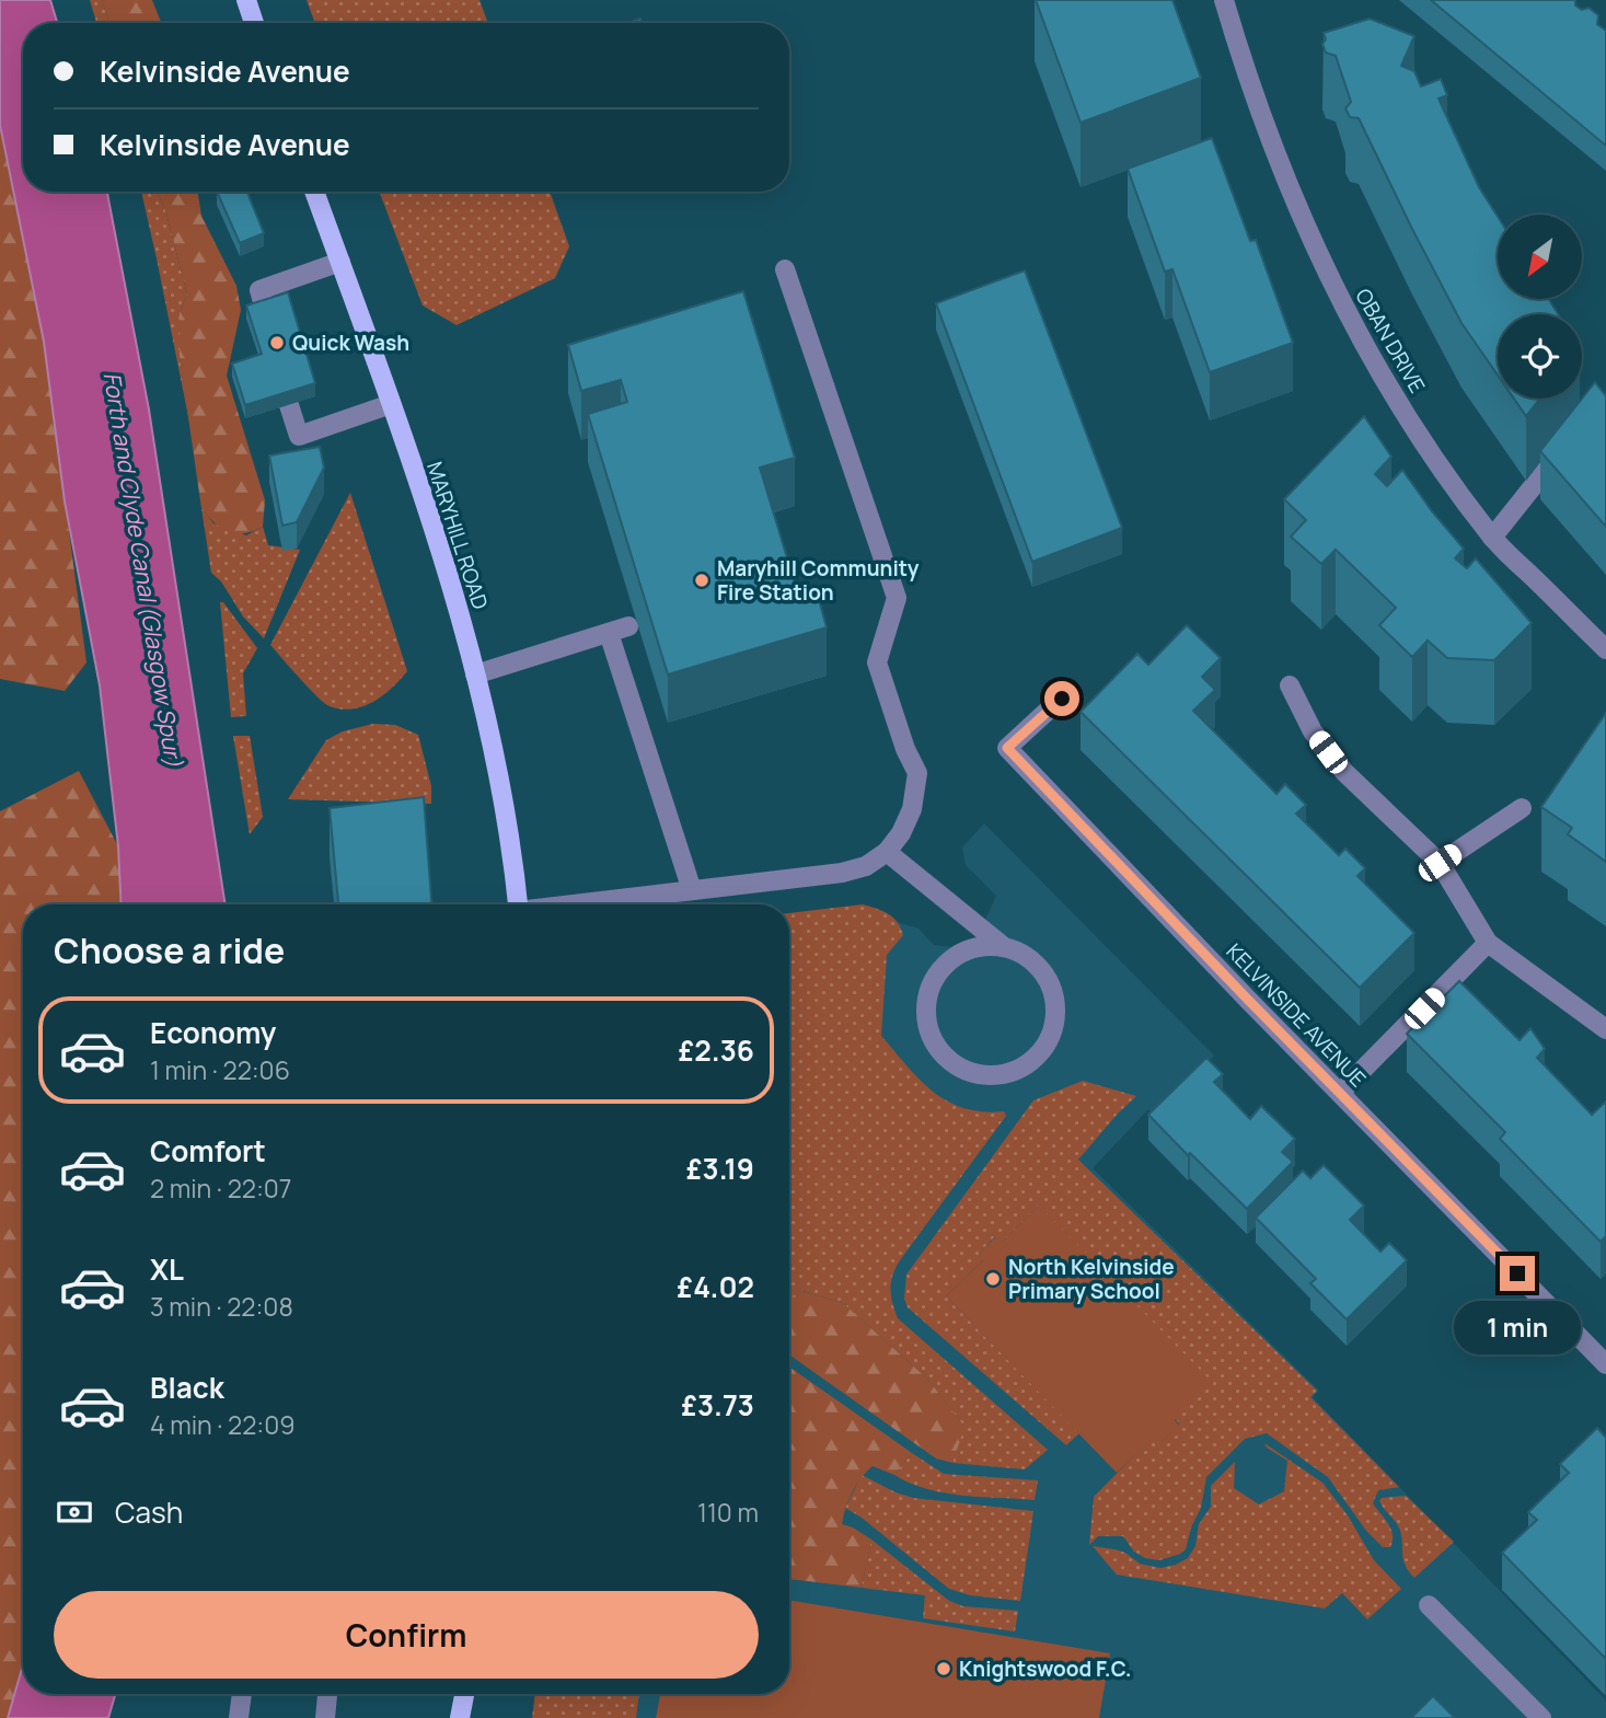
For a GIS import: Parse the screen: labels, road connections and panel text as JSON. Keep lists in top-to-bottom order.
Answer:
{
  "streets": {
    "main road": ["MARYHILL ROAD"],
    "street": ["OBAN DRIVE", "KELVINSIDE AVENUE"]
  },
  "water": ["Forth and Clyde Canal (Glasgow Spur)"],
  "places": [
    "Quick Wash",
    "Maryhill Community Fire Station",
    "North Kelvinside Primary School",
    "Knightswood F.C."
  ],
  "north": "bottom left",
  "page": {
    "banner": ["Kelvinside Avenue", "Kelvinside Avenue"],
    "heading": "Choose a ride",
    "list": [
      {
        "name": "Economy",
        "note": "1 min · 22:06",
        "value": "£2.36"
      },
      {
        "name": "Comfort",
        "note": "2 min · 22:07",
        "value": "£3.19"
      },
      {
        "name": "XL",
        "note": "3 min · 22:08",
        "value": "£4.02"
      },
      {
        "name": "Black",
        "note": "4 min · 22:09",
        "value": "£3.73"
      }
    ],
    "bubble": "1 min",
    "pay": ["Cash", "110 m"],
    "buttons": "Confirm"
  }
}
